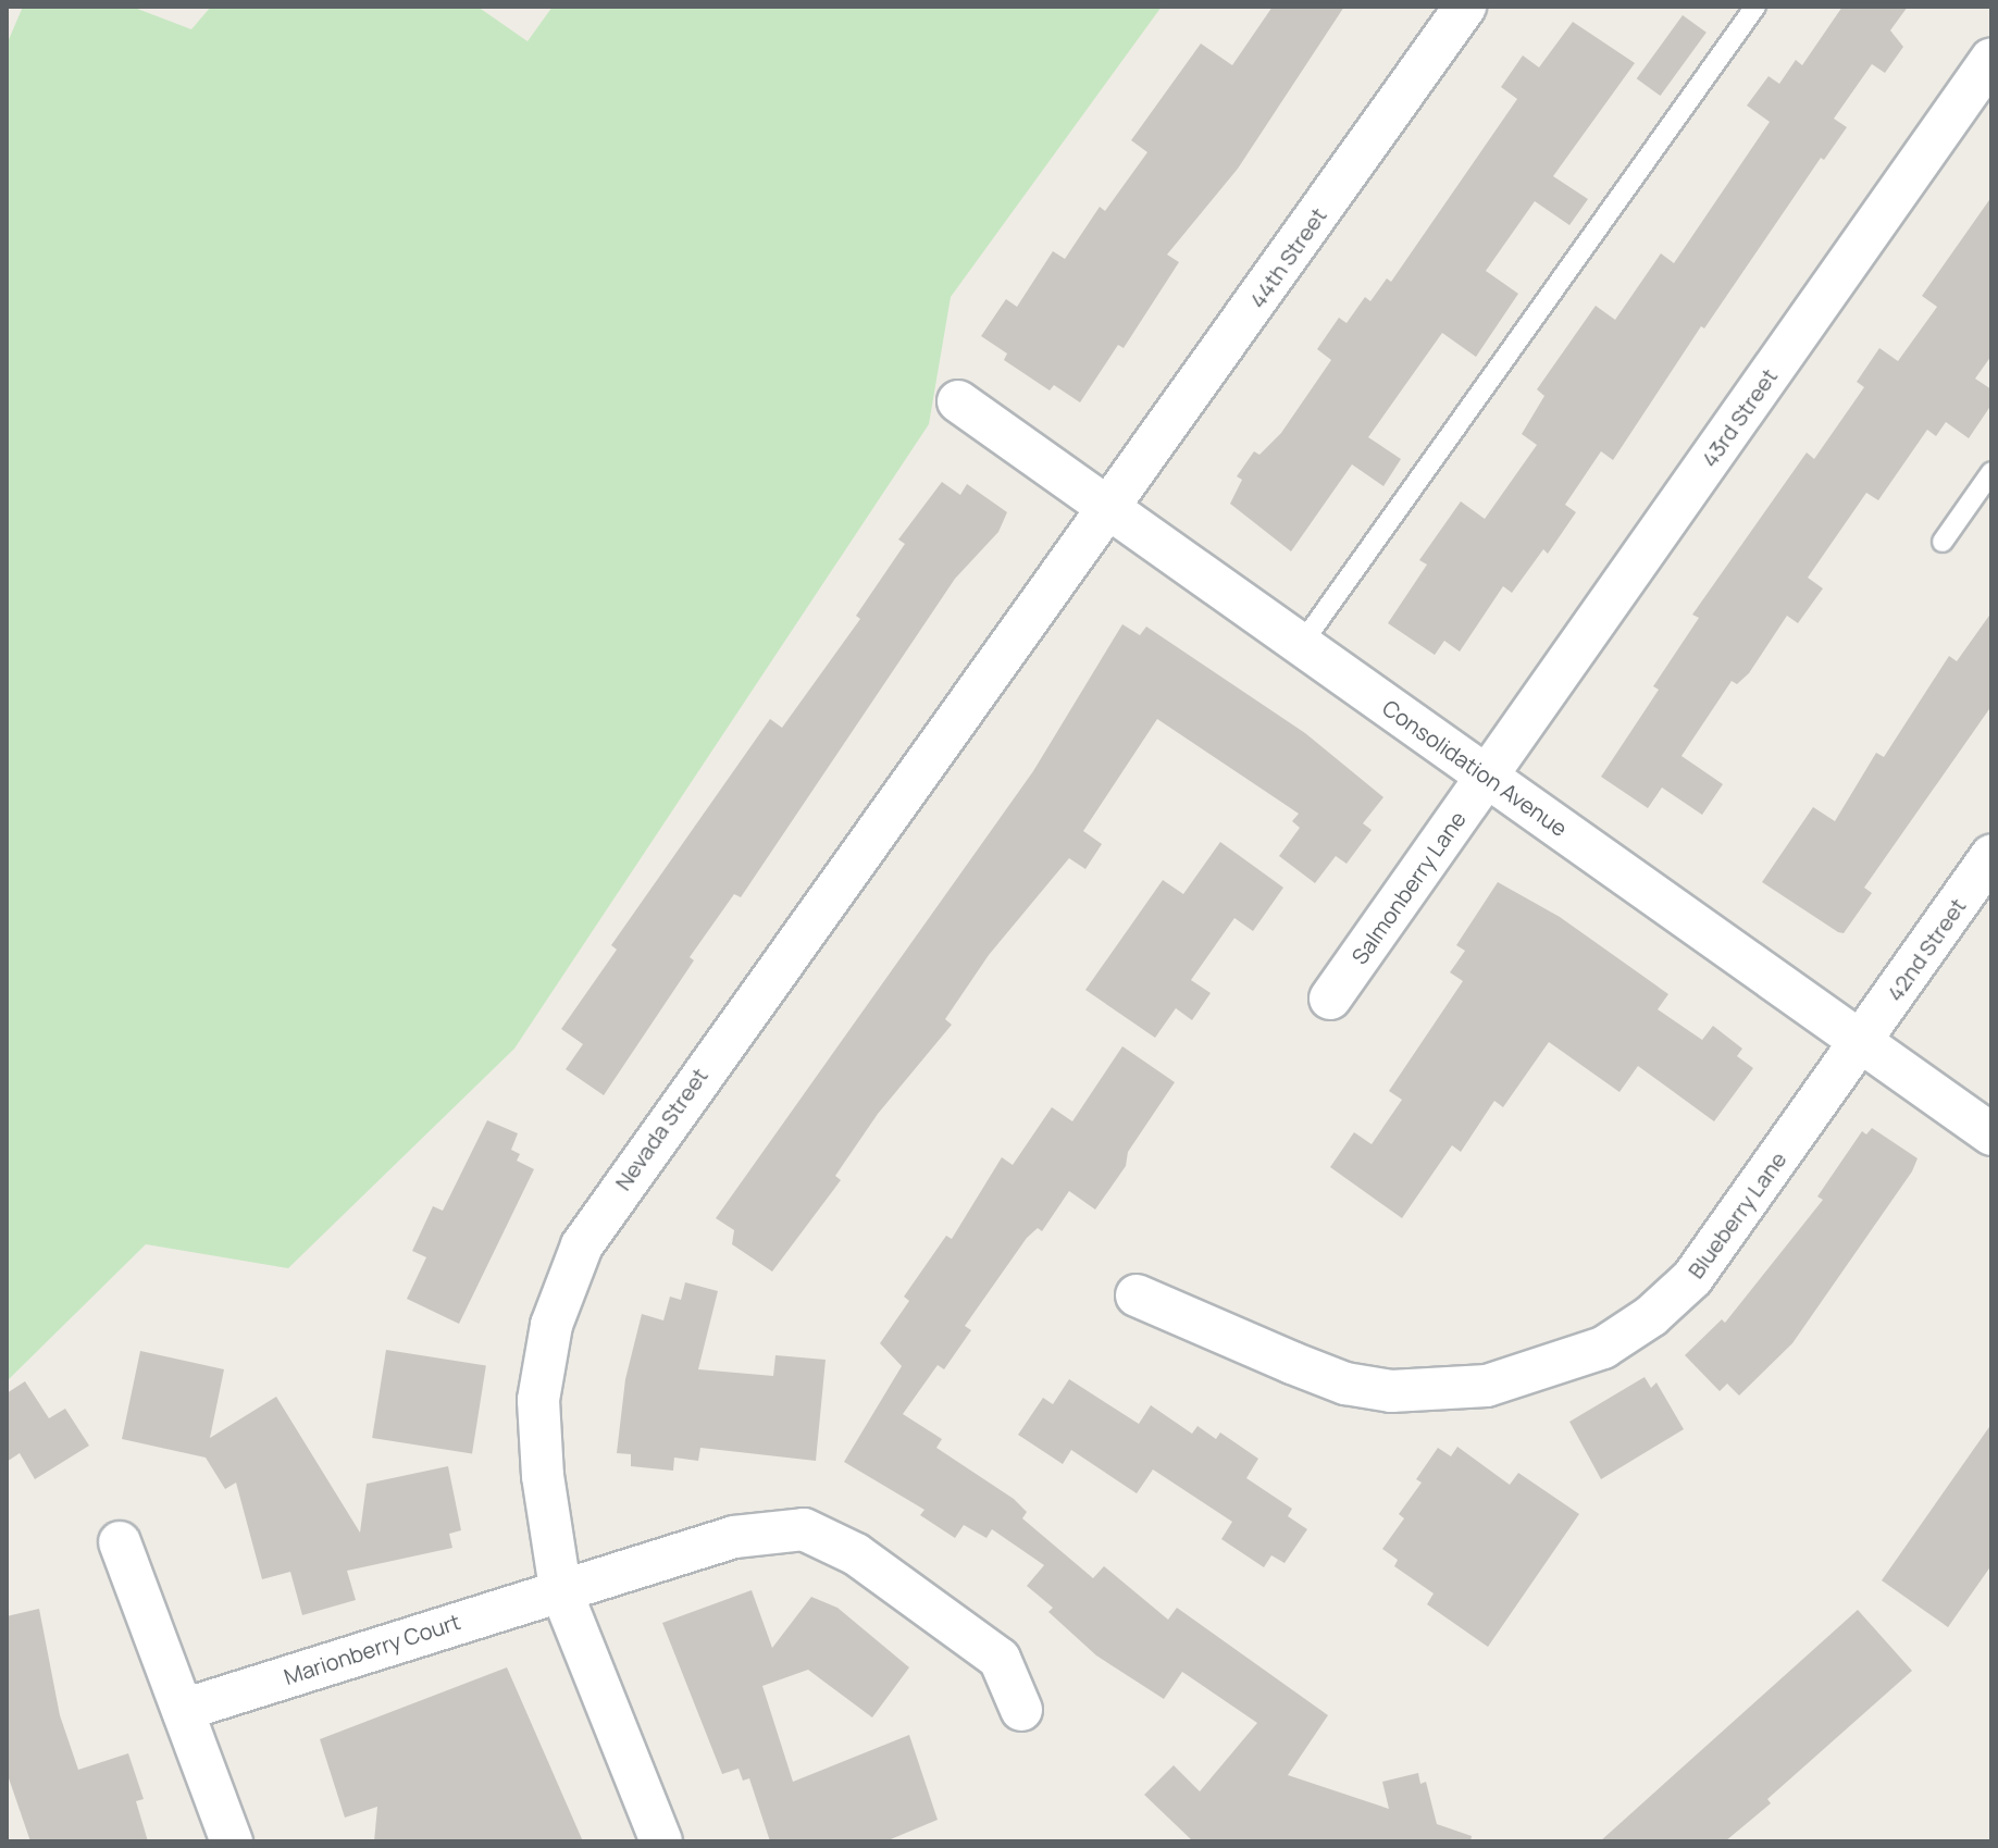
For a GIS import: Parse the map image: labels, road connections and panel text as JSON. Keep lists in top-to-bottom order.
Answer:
{
  "streets": {
    "street": [
      "44th Street",
      "43rd Street",
      "Consolidation Avenue",
      "Salmonberry Lane",
      "42nd Street",
      "Nevada Street",
      "Blueberry Lane",
      "Marionberry Court"
    ]
  },
  "crossings": [
    ["44th Street", "Consolidation Avenue"],
    ["44th Street", "Nevada Street"],
    ["43rd Street", "Consolidation Avenue"],
    ["43rd Street", "Salmonberry Lane"],
    ["Consolidation Avenue", "Salmonberry Lane"],
    ["Consolidation Avenue", "42nd Street"],
    ["Consolidation Avenue", "Nevada Street"],
    ["Consolidation Avenue", "Blueberry Lane"],
    ["42nd Street", "Blueberry Lane"],
    ["Nevada Street", "Marionberry Court"]
  ]
}
